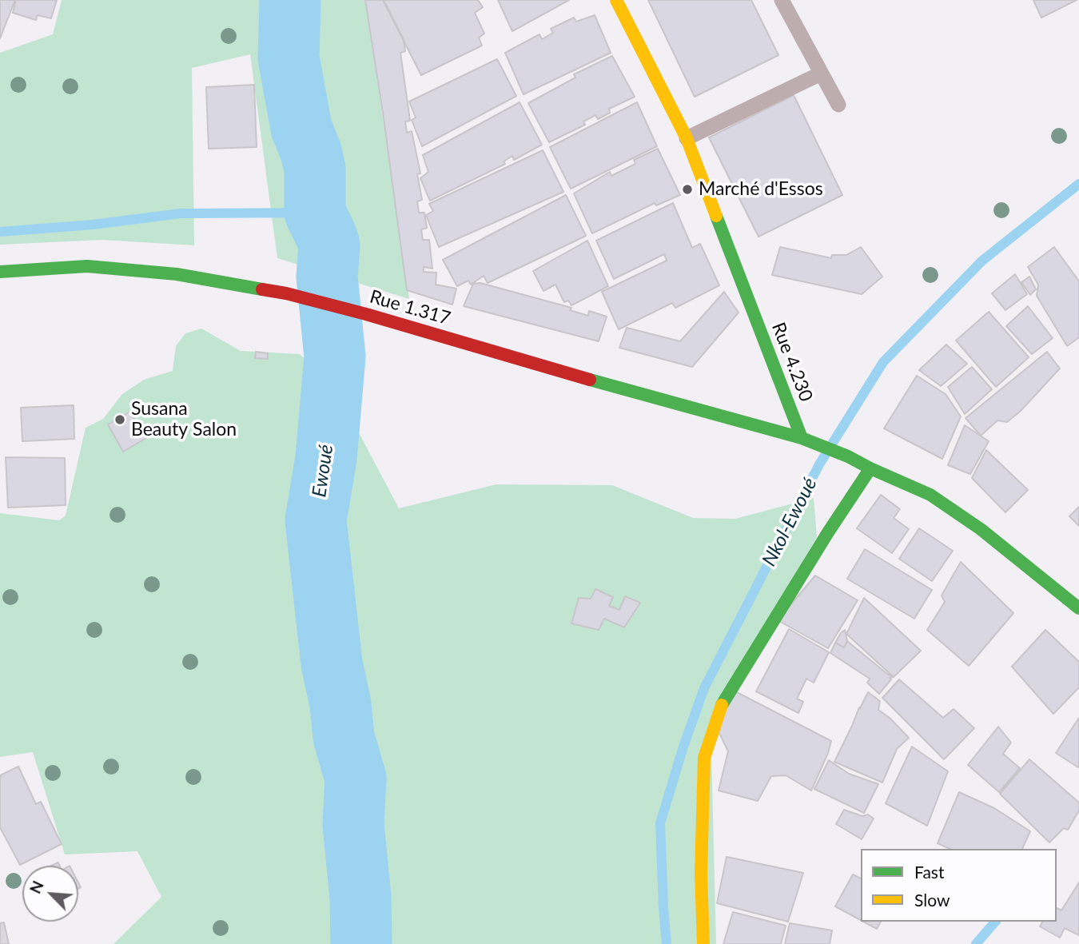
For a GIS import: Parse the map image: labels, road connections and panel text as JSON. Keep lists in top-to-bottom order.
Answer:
{
  "streets": {
    "street": ["Rue 1.317", "Rue 4.230"]
  },
  "crossings": [
    ["Rue 1.317", "Rue 4.230"]
  ],
  "water": ["Ewoué", "Nkol-Ewoué"],
  "places": ["Marché d'Essos", "Susana Beauty Salon"],
  "legend": ["Fast", "Slow"],
  "north": "top left"
}
